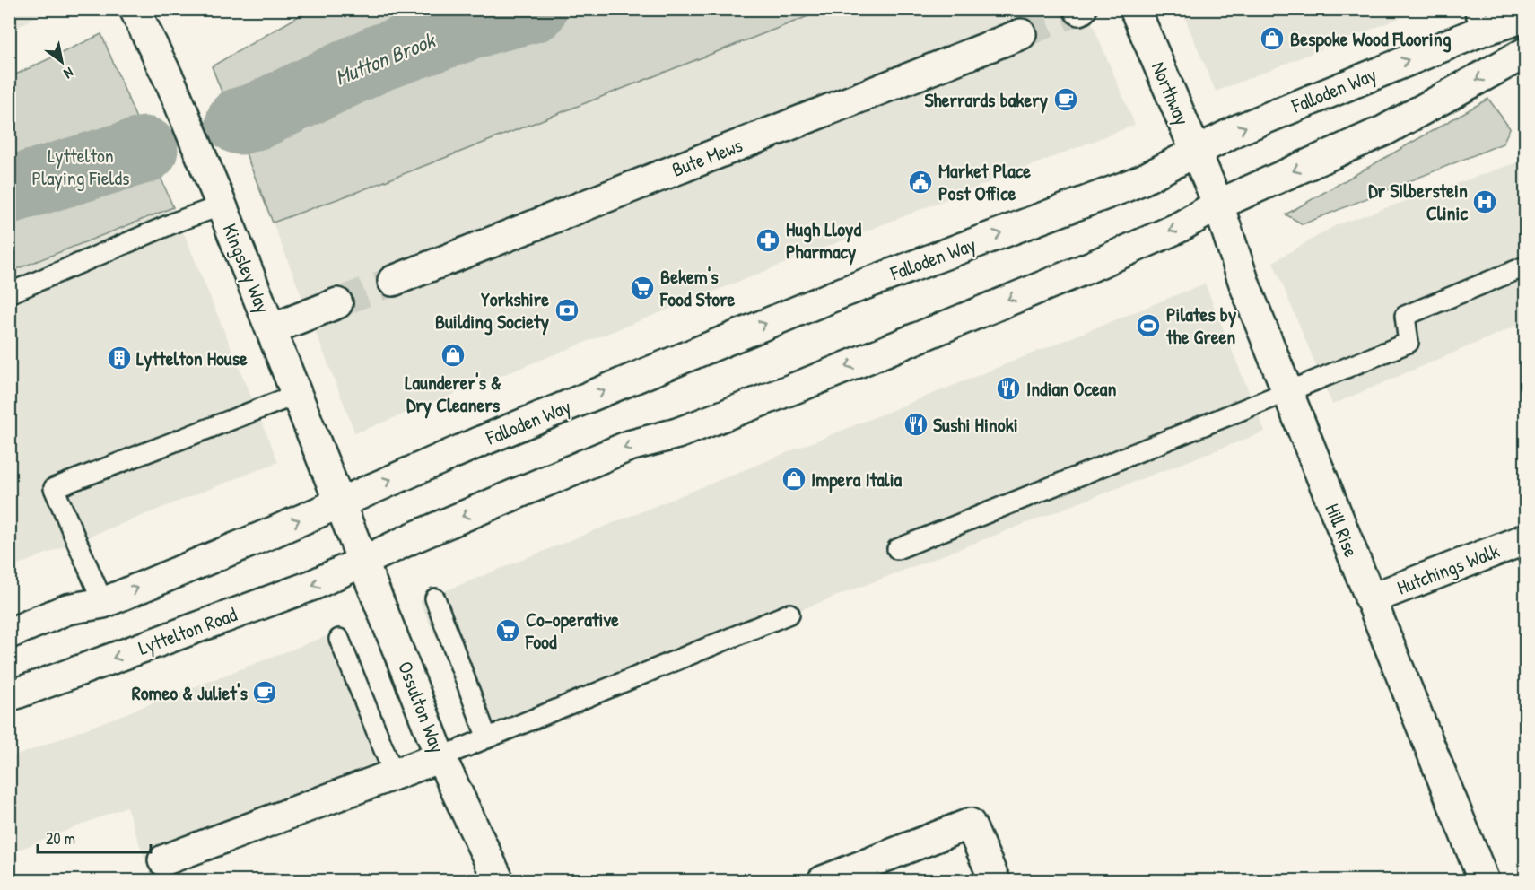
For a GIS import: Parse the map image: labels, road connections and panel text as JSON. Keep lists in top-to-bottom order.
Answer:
{
  "streets": {
    "main road": [
      "Falloden Way",
      "Northway",
      "Bute Mews",
      "Kingsley Way",
      "Hill Rise",
      "Hutchings Walk",
      "Lyttelton Road",
      "Ossulton Way"
    ]
  },
  "crossings": [
    ["Falloden Way", "Northway"],
    ["Falloden Way", "Kingsley Way"],
    ["Falloden Way", "Hill Rise"],
    ["Northway", "Hill Rise"],
    ["Kingsley Way", "Ossulton Way"],
    ["Hill Rise", "Hutchings Walk"],
    ["Lyttelton Road", "Ossulton Way"]
  ],
  "water": ["Mutton Brook"],
  "parks": ["Lyttelton Playing Fields"],
  "places": {
    "shop": ["Bespoke Wood Flooring", "Launderer's & Dry Cleaners", "Impera Italia"],
    "cafe": ["Sherrards bakery", "Romeo & Juliet's"],
    "public building": ["Market Place Post Office"],
    "hospital": ["Dr Silberstein Clinic"],
    "pharmacy": ["Hugh Lloyd Pharmacy"],
    "supermarket": ["Bekem's Food Store", "Co-operative Food"],
    "bank": ["Yorkshire Building Society"],
    "sports": ["Pilates by the Green"],
    "building": ["Lyttelton House"],
    "restaurant": ["Indian Ocean", "Sushi Hinoki"]
  },
  "scale_bar": "20 m",
  "north": "bottom right"
}
